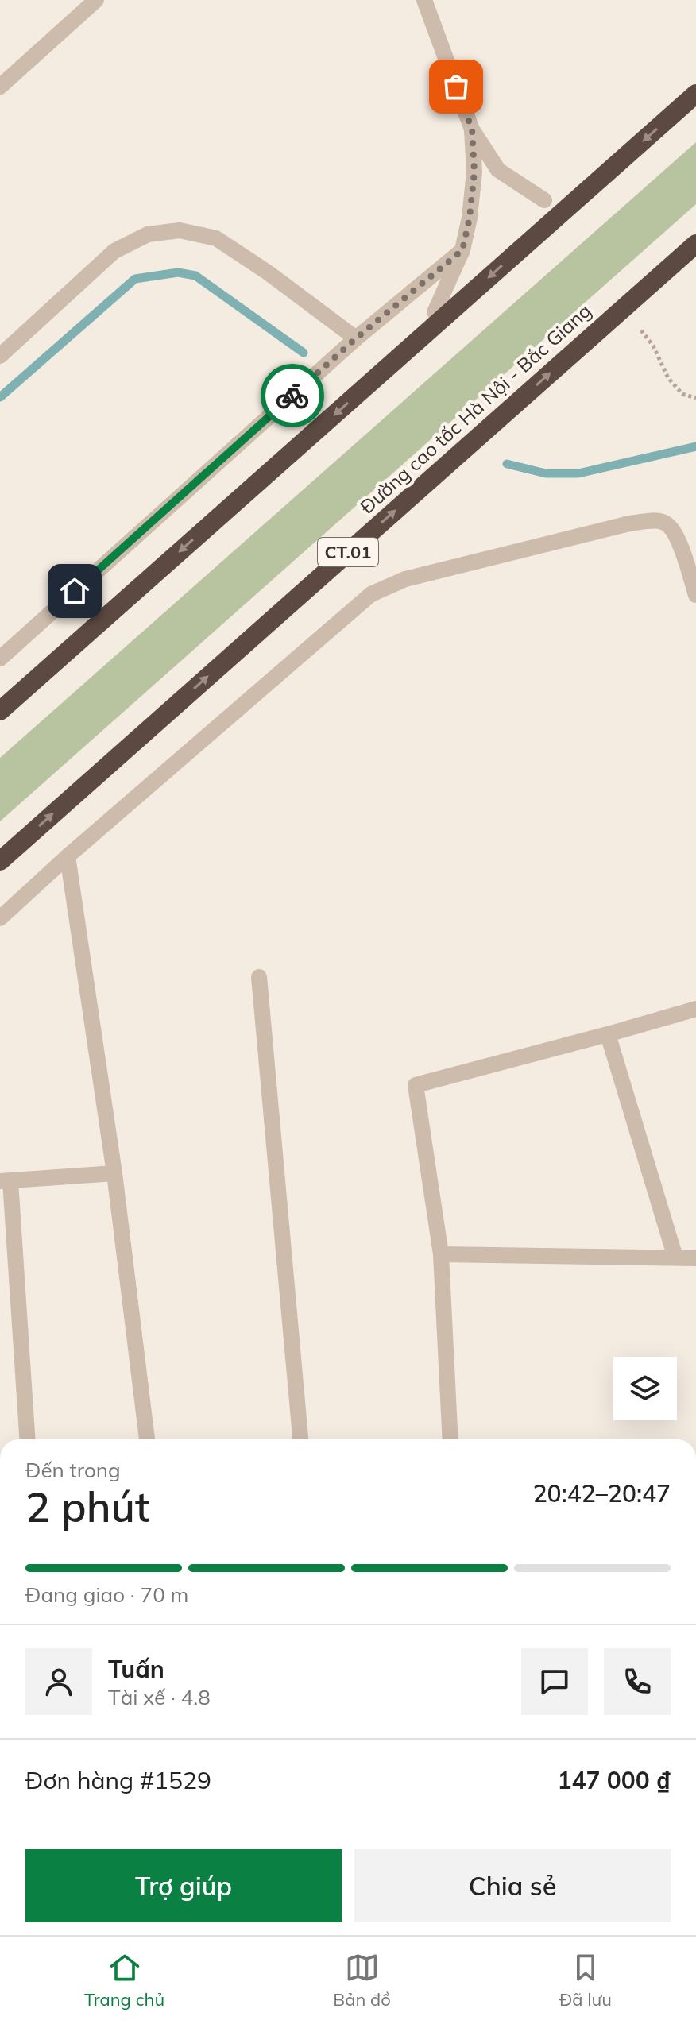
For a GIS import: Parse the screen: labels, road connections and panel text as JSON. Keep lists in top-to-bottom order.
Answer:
{
  "streets": {
    "highway": ["Đường cao tốc Hà Nội - Bắc Giang", "CT.01"]
  },
  "page": {
    "heading": ["2 phút", "Đến trong", "20:42–20:47"],
    "panel": [
      "Tuấn",
      "Tài xế · 4.8",
      "Đơn hàng #1529",
      "147 000 ₫"
    ],
    "bar": "Đang giao · 70 m",
    "buttons": ["Trợ giúp", "Chia sẻ"],
    "tabs": ["Trang chủ", "Bản đồ", "Đã lưu"]
  }
}
